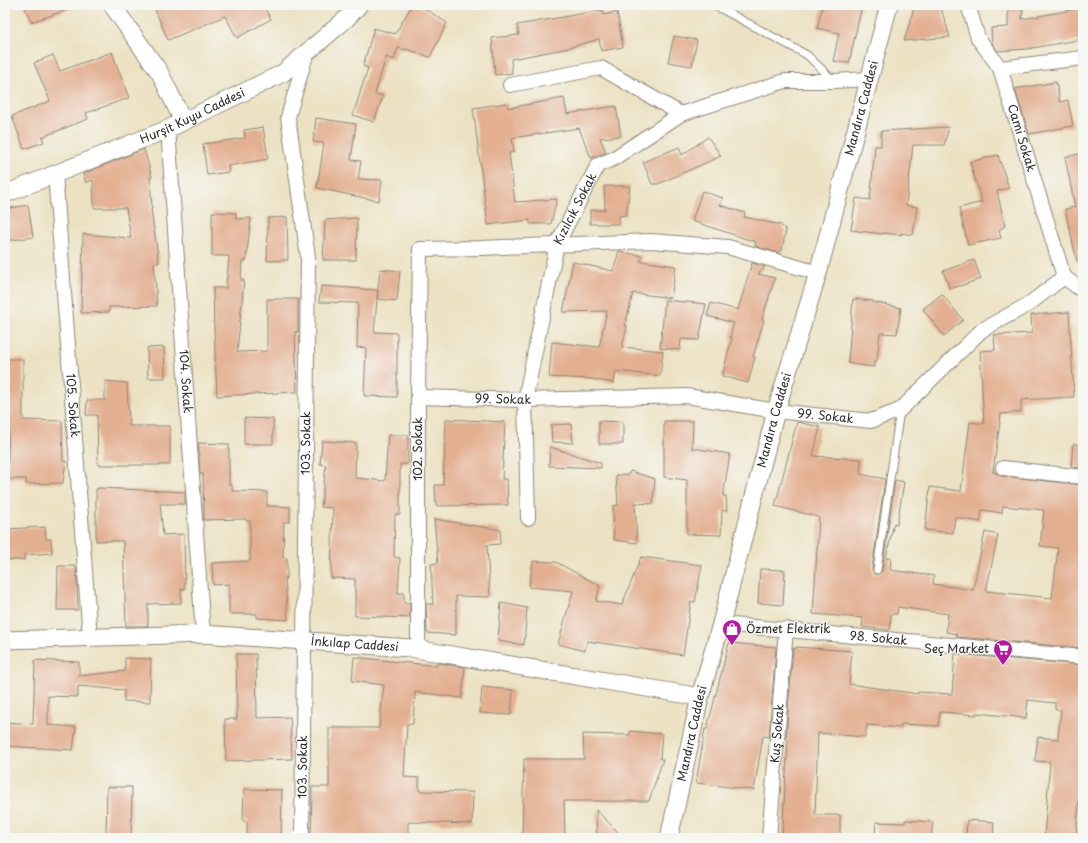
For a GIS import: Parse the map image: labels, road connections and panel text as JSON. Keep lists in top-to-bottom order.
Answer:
{
  "streets": {
    "street": [
      "Mandıra Caddesi",
      "Hurşit Kuyu Caddesi",
      "Cami Sokak",
      "Kızılcık Sokak",
      "104. Sokak",
      "99. Sokak",
      "105. Sokak",
      "103. Sokak",
      "102. Sokak",
      "98. Sokak",
      "İnkılap Caddesi",
      "Kuş Sokak"
    ]
  },
  "crossings": [
    ["Mandıra Caddesi", "Kızılcık Sokak"],
    ["Mandıra Caddesi", "99. Sokak"],
    ["Mandıra Caddesi", "98. Sokak"],
    ["Mandıra Caddesi", "İnkılap Caddesi"],
    ["Hurşit Kuyu Caddesi", "104. Sokak"],
    ["Hurşit Kuyu Caddesi", "105. Sokak"],
    ["Hurşit Kuyu Caddesi", "103. Sokak"],
    ["Cami Sokak", "99. Sokak"],
    ["Kızılcık Sokak", "99. Sokak"],
    ["Kızılcık Sokak", "102. Sokak"],
    ["104. Sokak", "İnkılap Caddesi"],
    ["99. Sokak", "102. Sokak"],
    ["105. Sokak", "İnkılap Caddesi"],
    ["103. Sokak", "İnkılap Caddesi"],
    ["102. Sokak", "İnkılap Caddesi"],
    ["98. Sokak", "Kuş Sokak"]
  ],
  "places": {
    "shop": ["Özmet Elektrik"],
    "supermarket": ["Seç Market"]
  }
}
